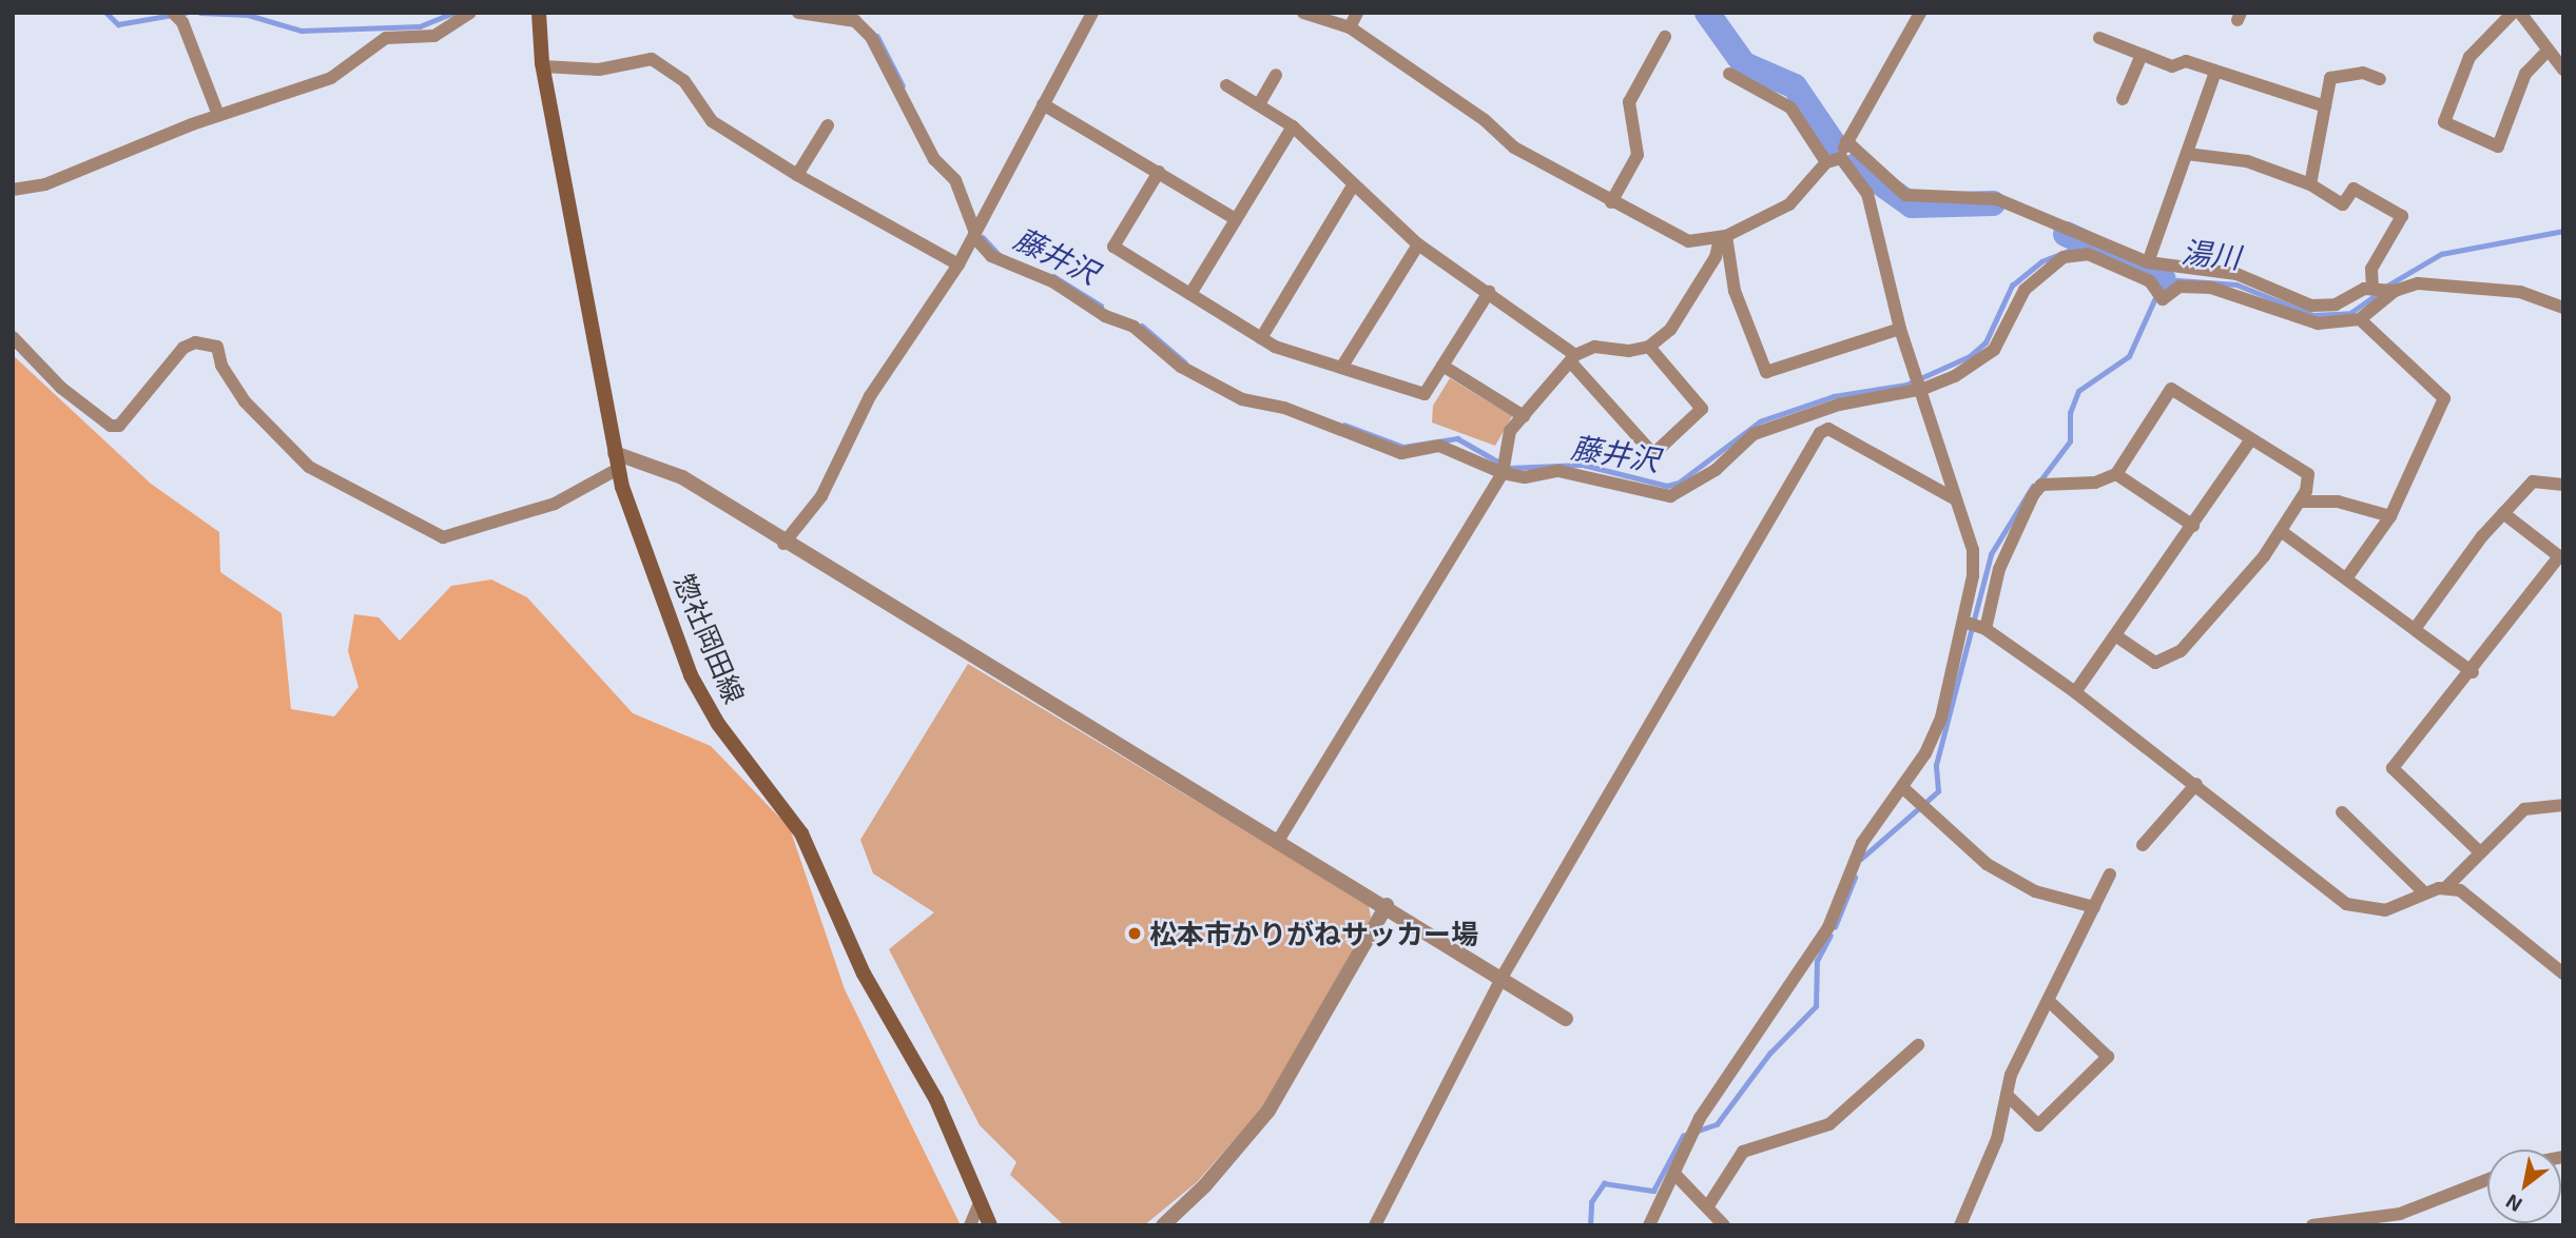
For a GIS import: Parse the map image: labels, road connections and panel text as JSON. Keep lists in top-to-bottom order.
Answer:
{
  "streets": {
    "main road": ["惣社岡田線"]
  },
  "water": ["湯川", "藤井沢"],
  "places": ["松本市かりがねサッカー場"],
  "north": "bottom left"
}
